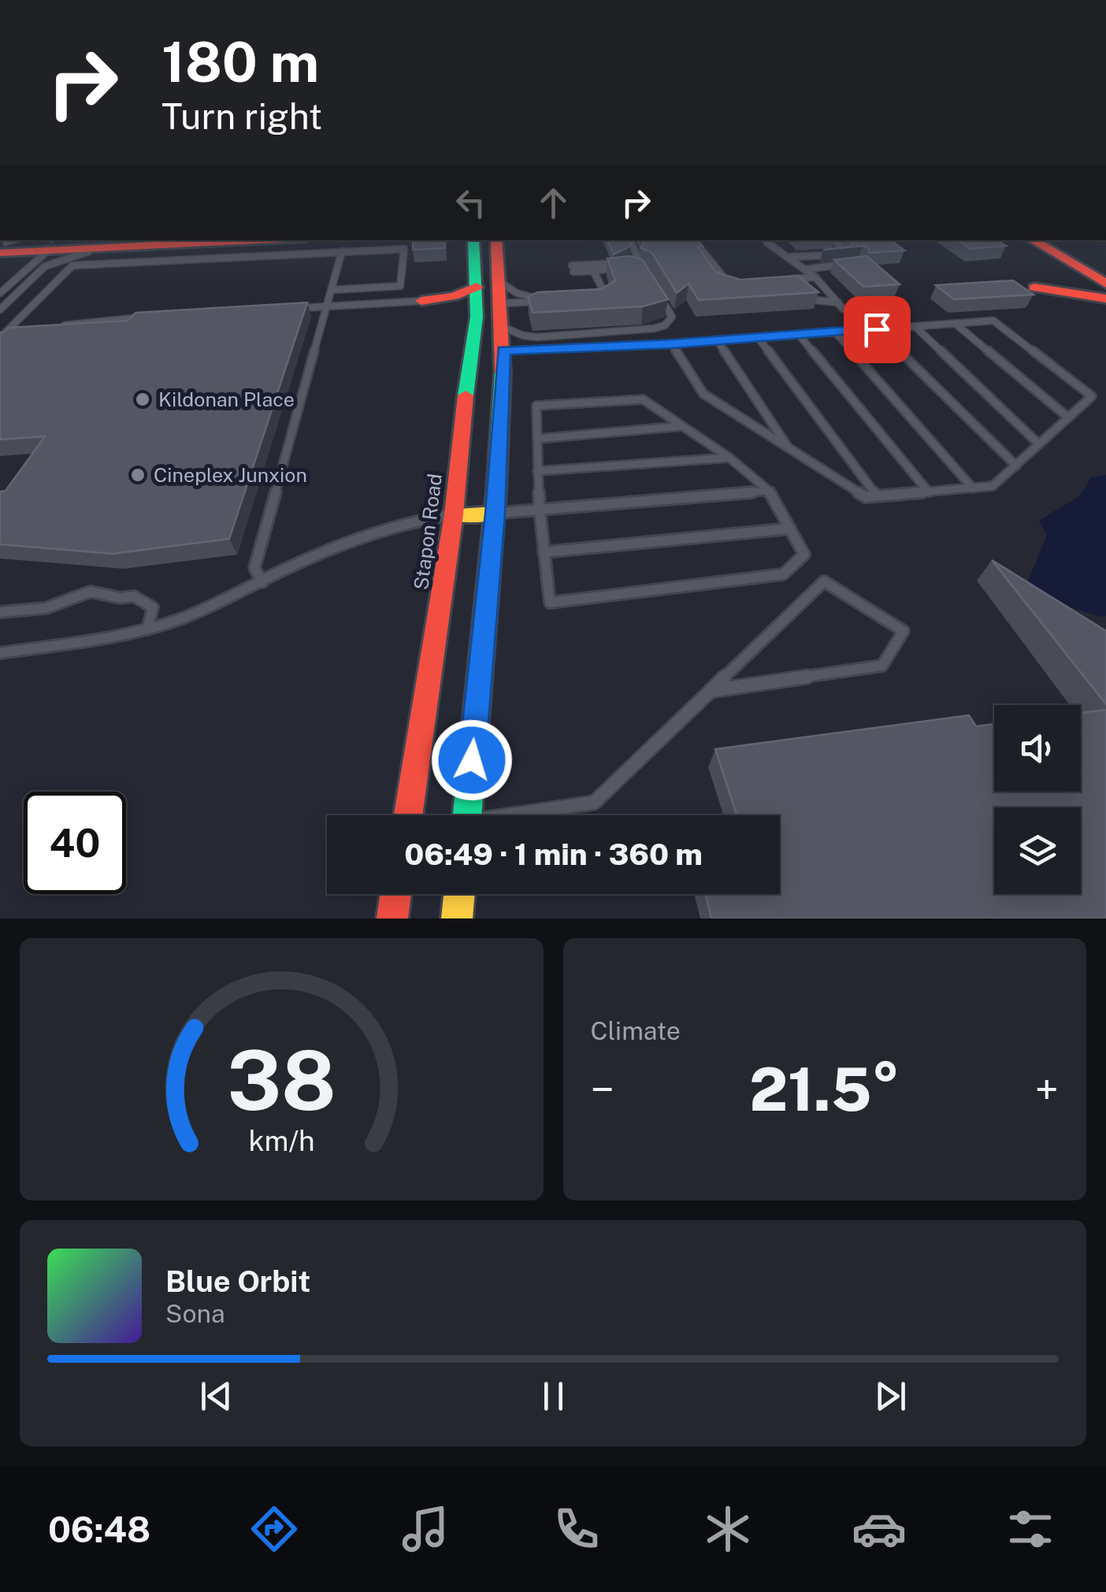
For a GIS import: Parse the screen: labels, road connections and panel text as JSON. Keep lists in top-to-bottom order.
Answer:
{
  "streets": {
    "street": ["Stapon Road"]
  },
  "places": ["Kildonan Place", "Cineplex Junxion"],
  "page": {
    "turn": ["180 m", "Turn right"],
    "limit": "40",
    "trip": "06:49 · 1 min · 360 m",
    "tile": "Climate",
    "heat": ["−", "21.5°", "+"],
    "song": ["Blue Orbit", "Sona"],
    "tabs": "06:48",
    "gauge": ["38", "km/h"]
  }
}
